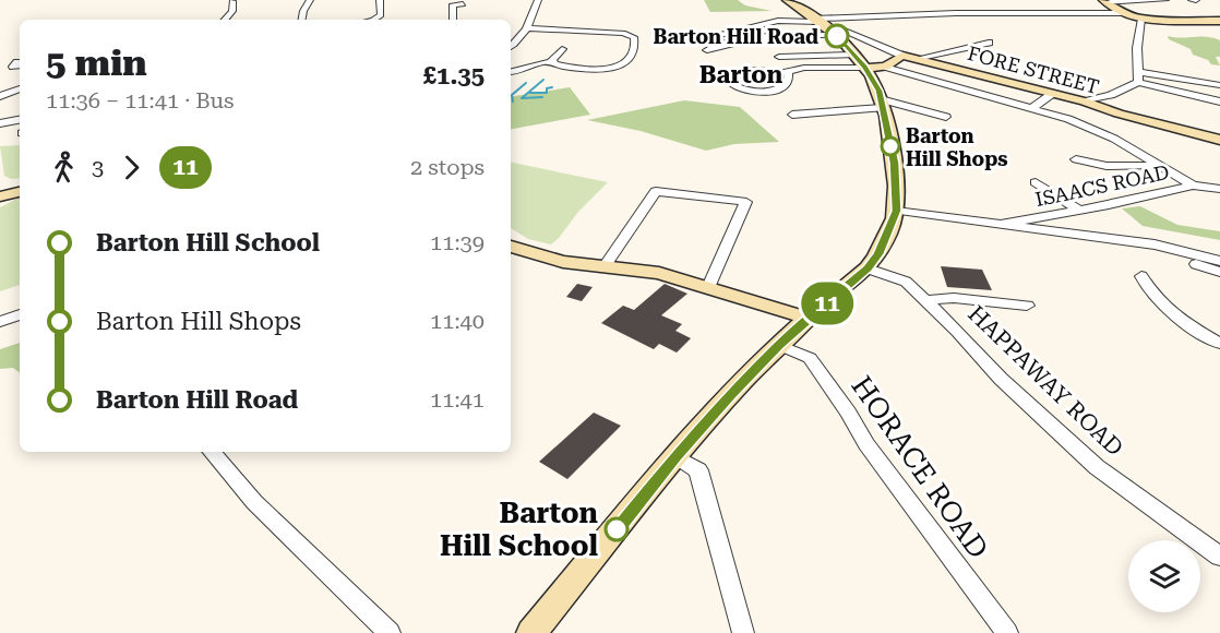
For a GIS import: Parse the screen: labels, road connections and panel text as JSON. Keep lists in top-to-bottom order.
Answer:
{
  "streets": {
    "street": [
      "FORE STREET",
      "ISAACS ROAD",
      "HAPPAWAY ROAD",
      "HORACE ROAD"
    ]
  },
  "crossings": [
    ["FORE STREET", "ISAACS ROAD"]
  ],
  "districts": ["Barton"],
  "places": ["Barton Hill Road", "Barton Hill Shops", "Barton Hill School"],
  "lines": ["bus line 11"],
  "page": {
    "on_map": "11",
    "heading": ["5 min", "11:36 – 11:41 · Bus", "£1.35"],
    "legs": ["3", "11", "2 stops"],
    "list": [
      {
        "name": "Barton Hill School",
        "value": "11:39"
      },
      {
        "name": "Barton Hill Shops",
        "value": "11:40"
      },
      {
        "name": "Barton Hill Road",
        "value": "11:41"
      }
    ]
  }
}
